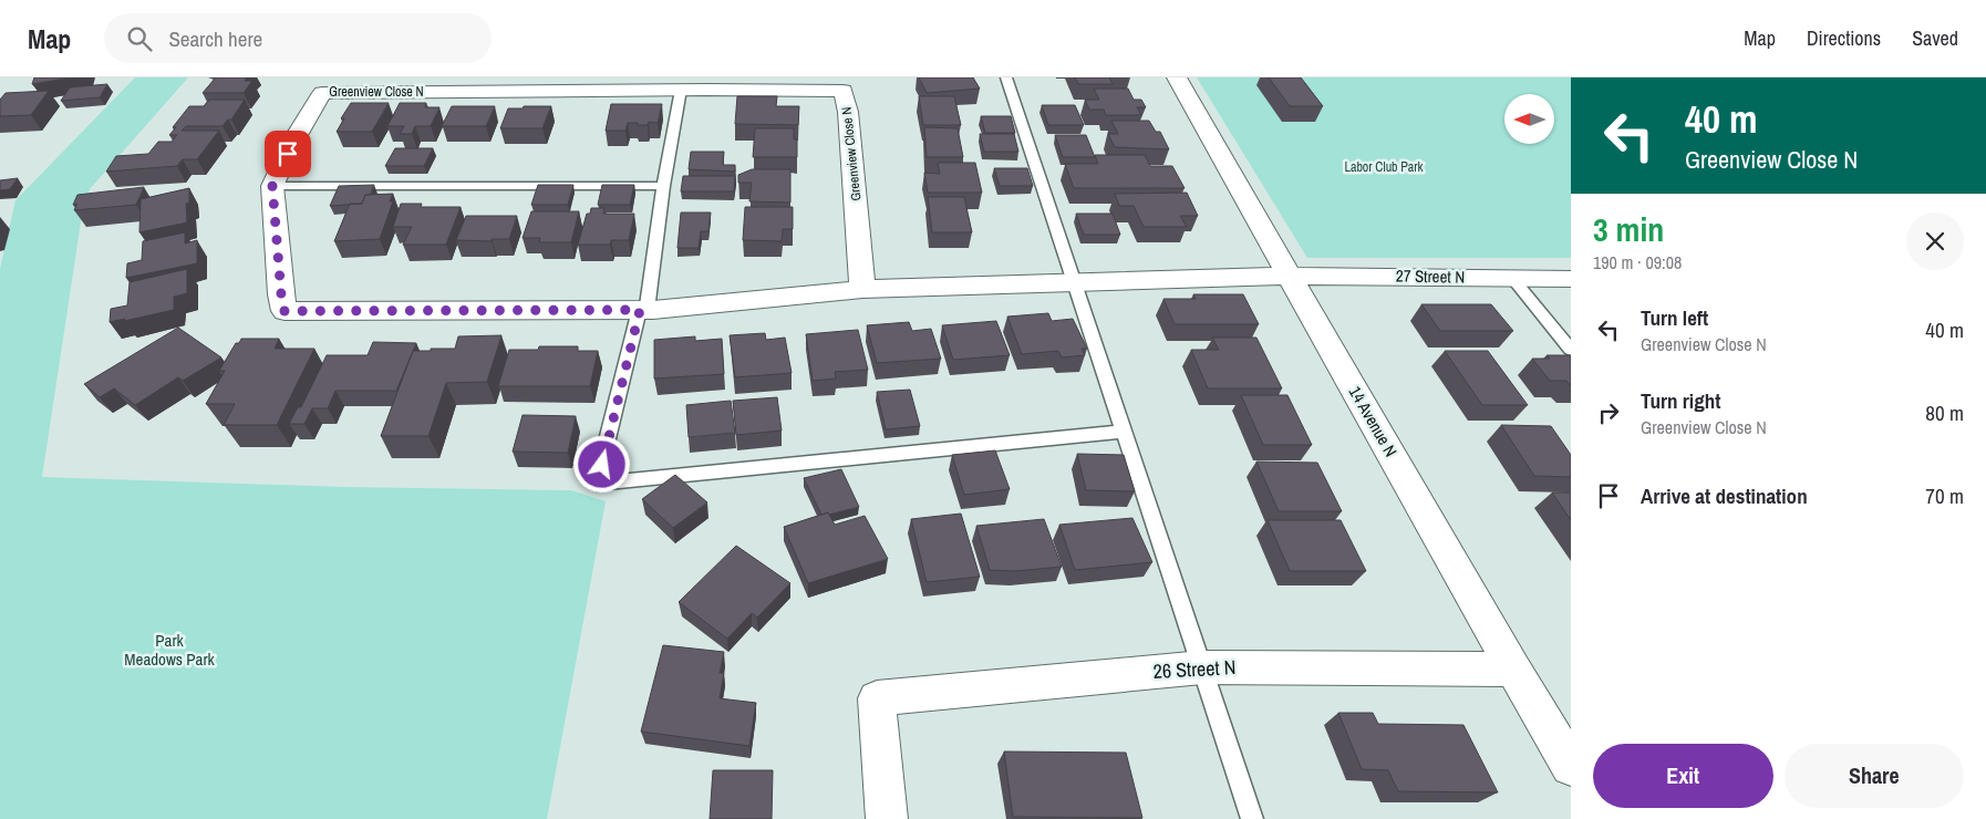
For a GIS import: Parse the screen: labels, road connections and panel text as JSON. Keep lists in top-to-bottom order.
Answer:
{
  "streets": {
    "street": [
      "Greenview Close N",
      "27 Street N",
      "14 Avenue N",
      "26 Street N"
    ]
  },
  "crossings": [
    ["27 Street N", "14 Avenue N"],
    ["14 Avenue N", "26 Street N"]
  ],
  "parks": ["Labor Club Park", "Park Meadows Park"],
  "north": "left",
  "page": {
    "header": "Map",
    "search": "Search here",
    "nav": ["Map", "Directions", "Saved"],
    "turn": ["40 m", "Greenview Close N"],
    "heading": ["3 min", "190 m · 09:08"],
    "list": [
      {
        "name": "Turn left",
        "note": "Greenview Close N",
        "value": "40 m"
      },
      {
        "name": "Turn right",
        "note": "Greenview Close N",
        "value": "80 m"
      },
      {
        "name": "Arrive at destination",
        "value": "70 m"
      }
    ],
    "buttons": ["Exit", "Share"]
  }
}
